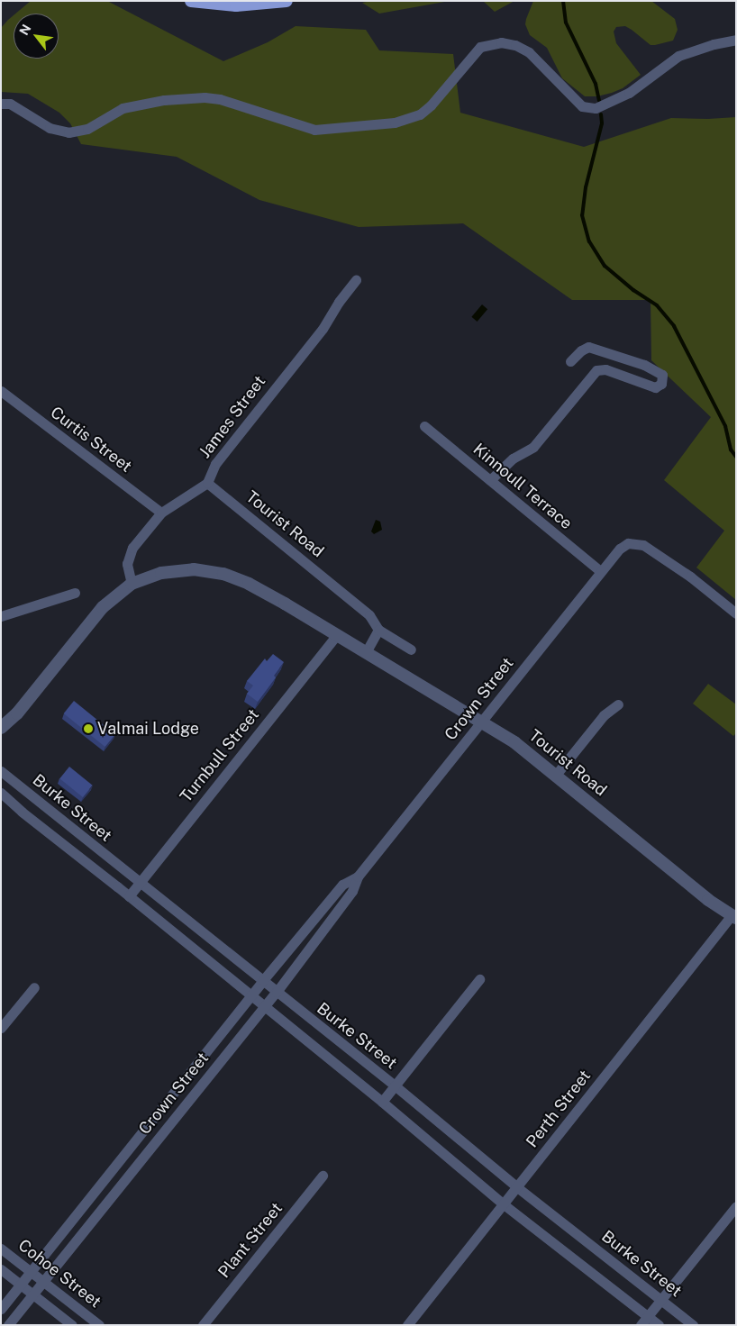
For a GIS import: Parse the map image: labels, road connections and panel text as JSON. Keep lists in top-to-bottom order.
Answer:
{
  "streets": {
    "street": [
      "James Street",
      "Curtis Street",
      "Kinnoull Terrace",
      "Tourist Road",
      "Crown Street",
      "Turnbull Street",
      "Burke Street",
      "Perth Street",
      "Plant Street",
      "Cohoe Street"
    ]
  },
  "crossings": [
    ["James Street", "Curtis Street"],
    ["James Street", "Tourist Road"],
    ["Kinnoull Terrace", "Crown Street"],
    ["Tourist Road", "Crown Street"],
    ["Tourist Road", "Turnbull Street"],
    ["Tourist Road", "Perth Street"],
    ["Crown Street", "Burke Street"],
    ["Crown Street", "Cohoe Street"],
    ["Turnbull Street", "Burke Street"],
    ["Burke Street", "Perth Street"]
  ],
  "places": ["Valmai Lodge"],
  "north": "top left"
}
